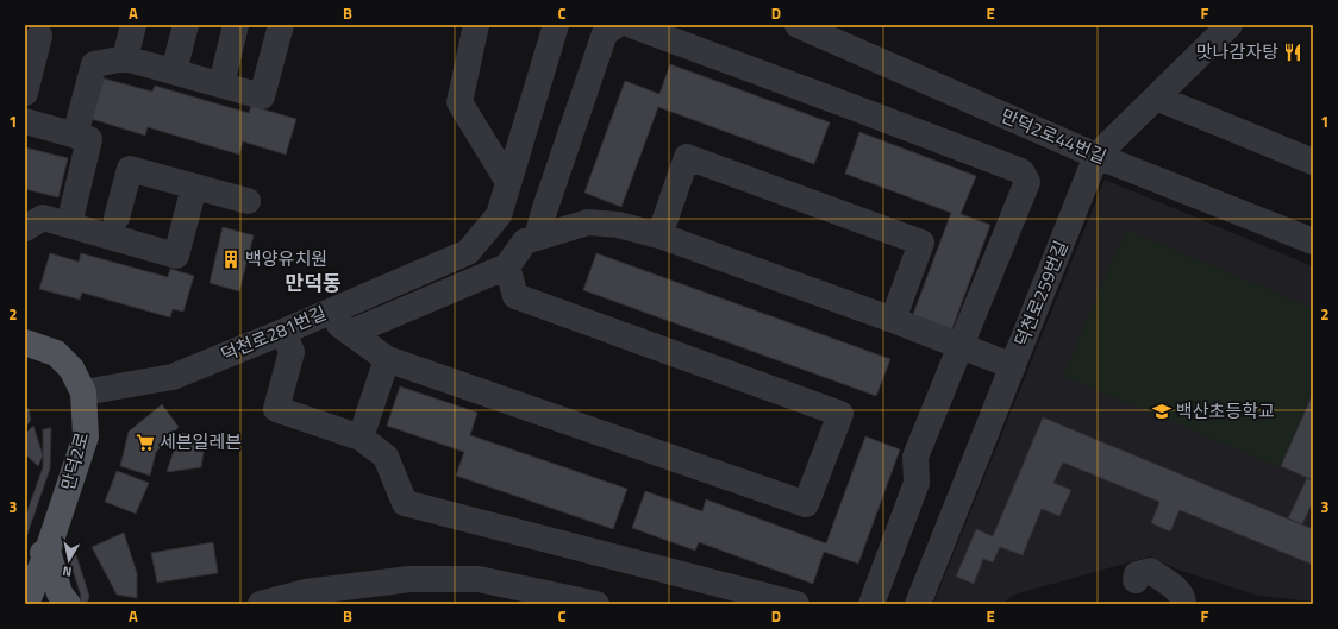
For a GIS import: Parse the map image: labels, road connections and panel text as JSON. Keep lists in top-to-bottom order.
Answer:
{
  "streets": {
    "main road": ["만덕2로"],
    "street": ["만덕2로44번길", "덕천로259번길", "덕천로281번길"]
  },
  "crossings": [
    ["만덕2로44번길", "덕천로259번길"],
    ["덕천로281번길", "만덕2로"]
  ],
  "districts": ["만덕동"],
  "places": {
    "restaurant": ["맛나감자탕"],
    "building": ["백양유치원"],
    "school or university": ["백산초등학교"],
    "supermarket": ["세븐일레븐"]
  },
  "north": "bottom",
  "grid": {
    "columns": [
      "A",
      "B",
      "C",
      "D",
      "E",
      "F"
    ],
    "rows": ["1", "2", "3"]
  }
}
